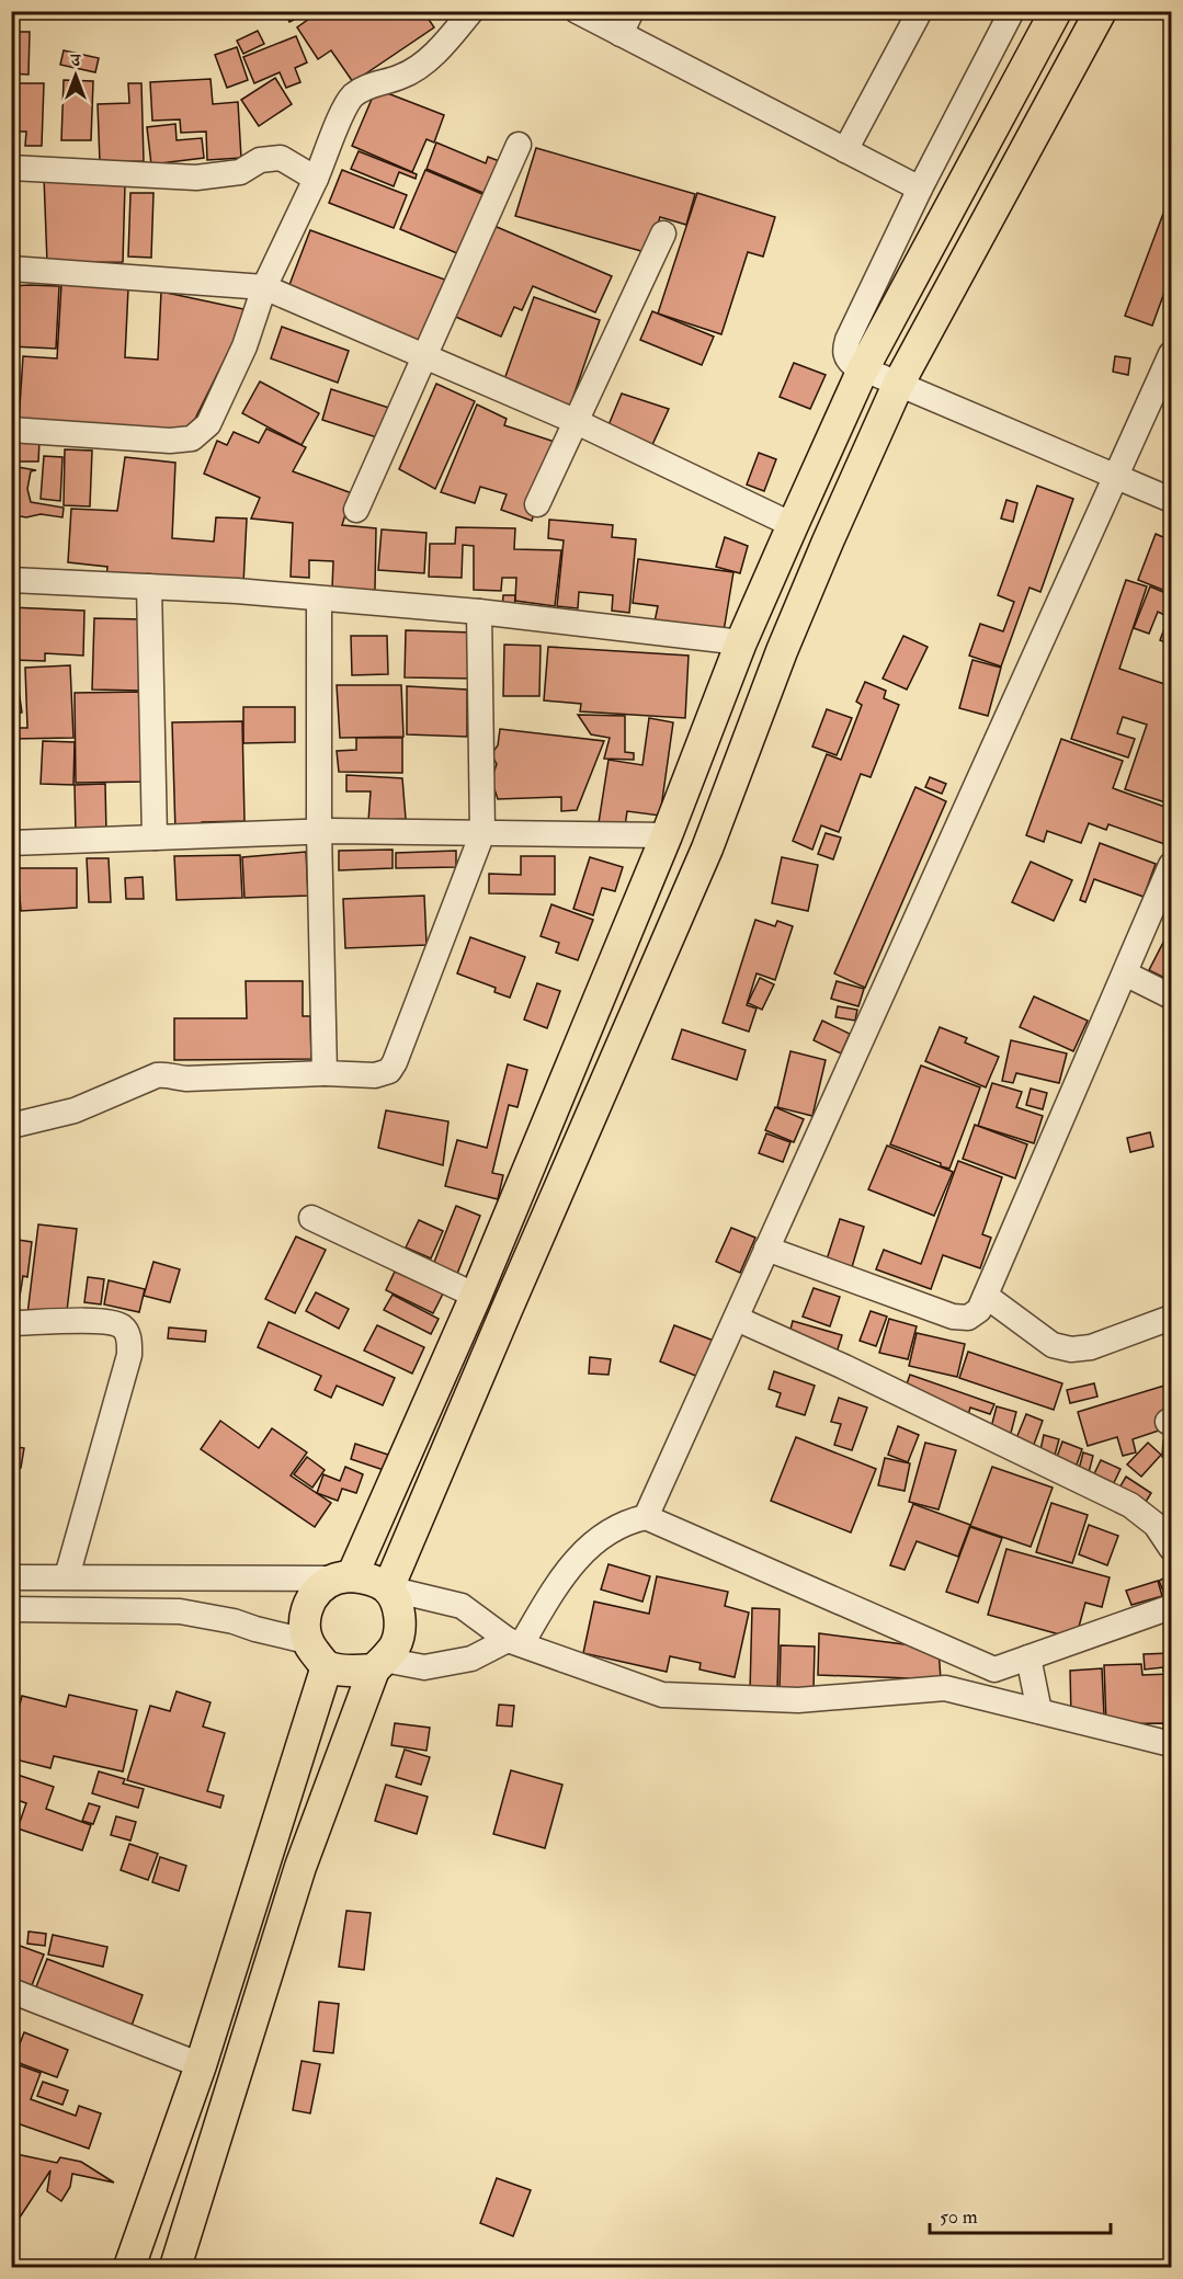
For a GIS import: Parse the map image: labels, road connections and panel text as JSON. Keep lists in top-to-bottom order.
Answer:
{
  "scale_bar": "50 m",
  "north": "top"
}
